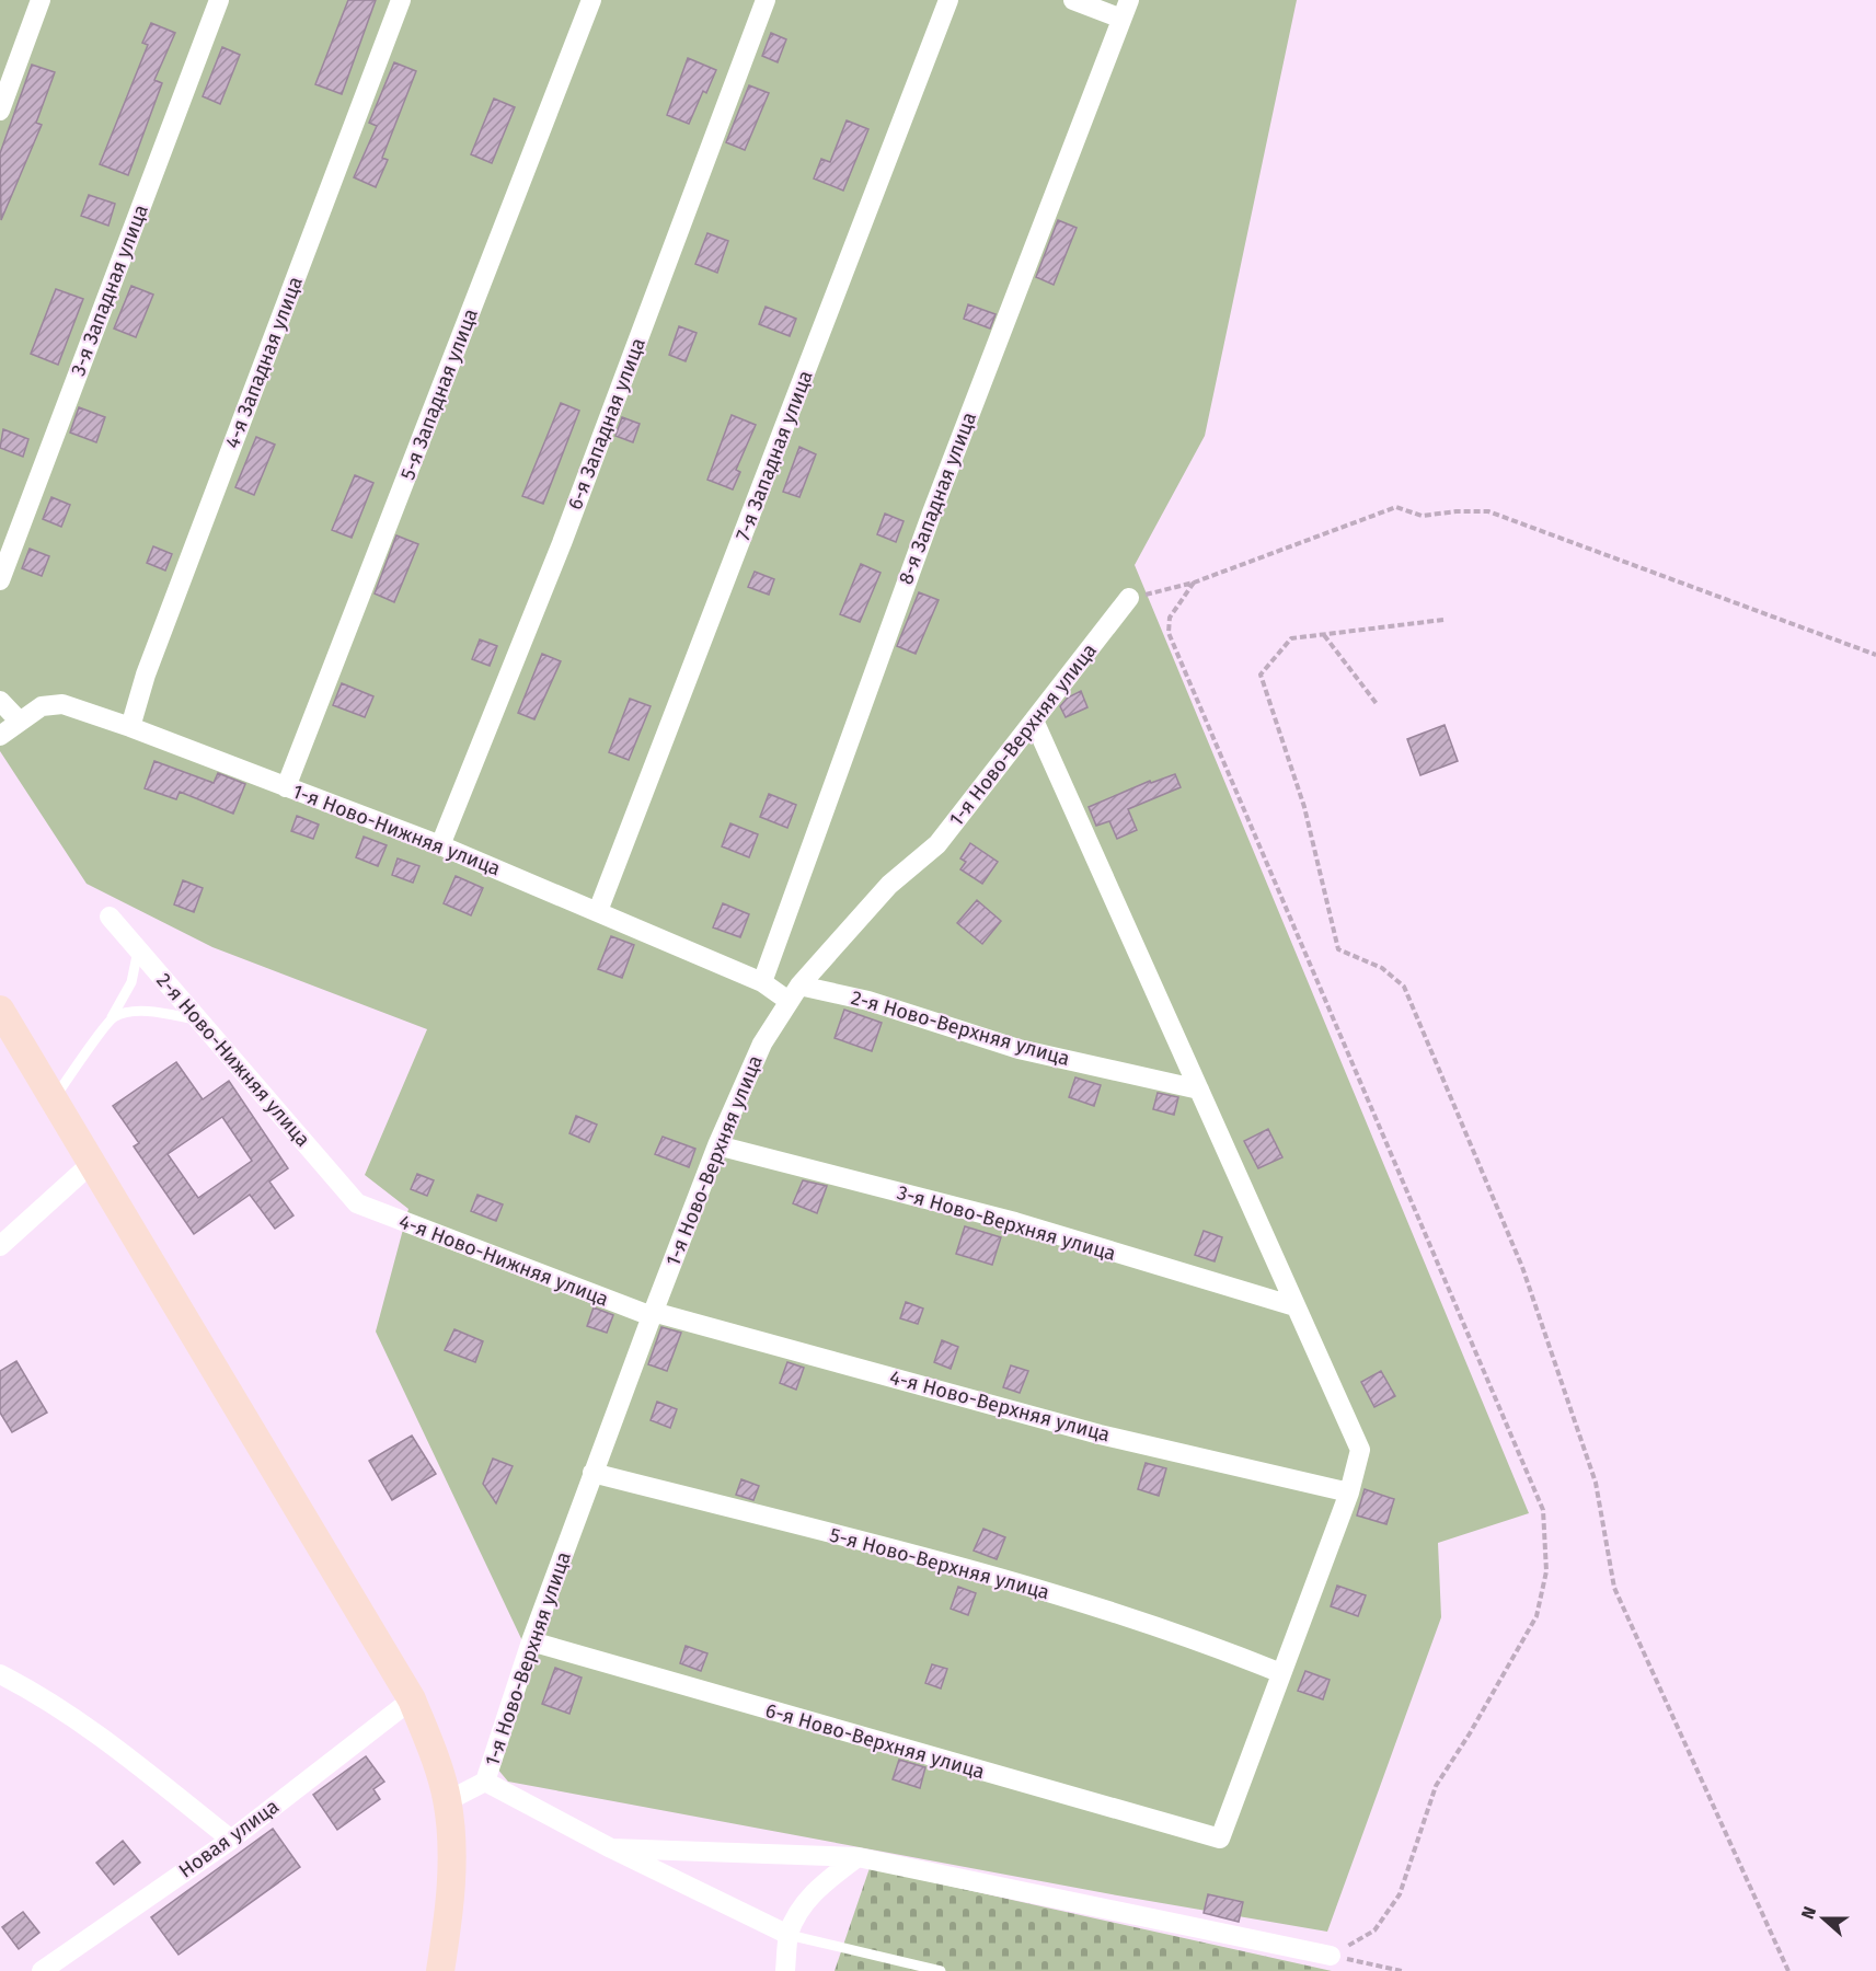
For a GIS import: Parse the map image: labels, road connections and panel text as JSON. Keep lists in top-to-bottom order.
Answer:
{
  "streets": {
    "street": [
      "3-я Западная улица",
      "4-я Западная улица",
      "5-я Западная улица",
      "6-я Западная улица",
      "7-я Западная улица",
      "8-я Западная улица",
      "1-я Ново-Верхняя улица",
      "1-я Ново-Нижняя улица",
      "2-я Ново-Верхняя улица",
      "2-я Ново-Нижняя улица",
      "3-я Ново-Верхняя улица",
      "4-я Ново-Нижняя улица",
      "4-я Ново-Верхняя улица",
      "5-я Ново-Верхняя улица",
      "6-я Ново-Верхняя улица",
      "Новая улица"
    ]
  },
  "crossings": [
    ["4-я Западная улица", "1-я Ново-Нижняя улица"],
    ["5-я Западная улица", "1-я Ново-Нижняя улица"],
    ["6-я Западная улица", "1-я Ново-Нижняя улица"],
    ["7-я Западная улица", "1-я Ново-Нижняя улица"],
    ["8-я Западная улица", "1-я Ново-Нижняя улица"],
    ["1-я Ново-Верхняя улица", "1-я Ново-Нижняя улица"],
    ["1-я Ново-Верхняя улица", "2-я Ново-Верхняя улица"],
    ["1-я Ново-Верхняя улица", "3-я Ново-Верхняя улица"],
    ["1-я Ново-Верхняя улица", "4-я Ново-Нижняя улица"],
    ["1-я Ново-Верхняя улица", "4-я Ново-Верхняя улица"],
    ["1-я Ново-Верхняя улица", "5-я Ново-Верхняя улица"],
    ["1-я Ново-Верхняя улица", "6-я Ново-Верхняя улица"],
    ["1-я Ново-Нижняя улица", "2-я Ново-Верхняя улица"],
    ["2-я Ново-Нижняя улица", "4-я Ново-Нижняя улица"],
    ["4-я Ново-Нижняя улица", "4-я Ново-Верхняя улица"],
    ["5-я Ново-Верхняя улица", "6-я Ново-Верхняя улица"]
  ],
  "north": "left"
}
